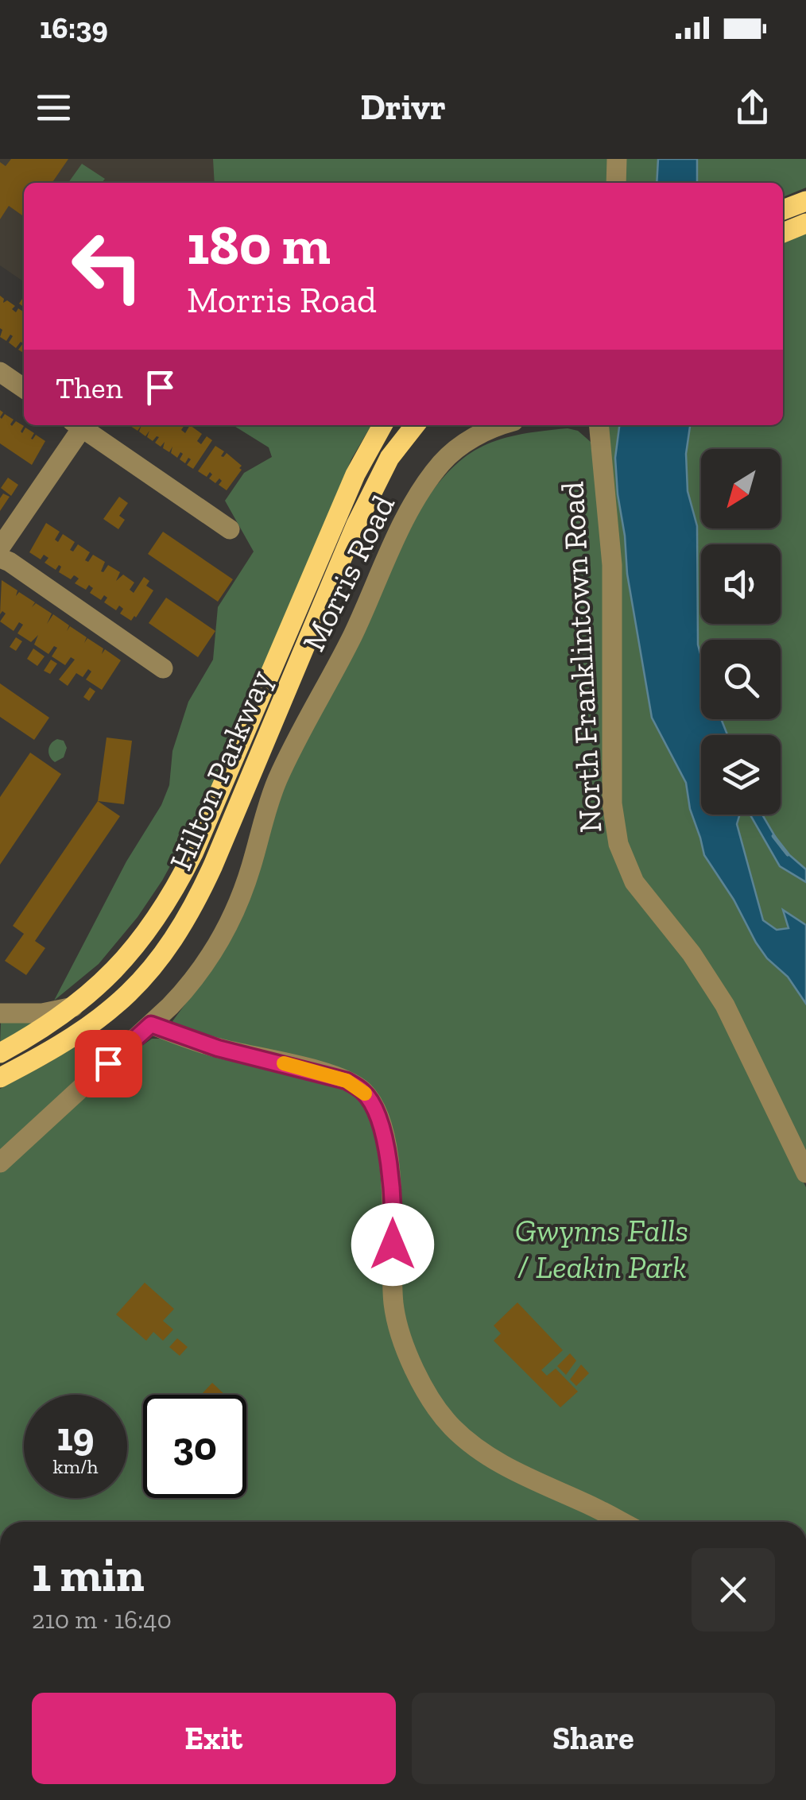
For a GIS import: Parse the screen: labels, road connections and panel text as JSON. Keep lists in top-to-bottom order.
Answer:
{
  "streets": {
    "main road": ["Hilton Parkway"],
    "street": ["Morris Road", "North Franklintown Road"]
  },
  "parks": ["Gwynns Falls / Leakin Park"],
  "north": "bottom left",
  "page": {
    "status": "16:39",
    "header": "Drivr",
    "turn": ["180 m", "Morris Road"],
    "then": "Then",
    "speed": "19 km/h",
    "limit": "30",
    "heading": ["1 min", "210 m · 16:40"],
    "buttons": ["Exit", "Share"]
  }
}
